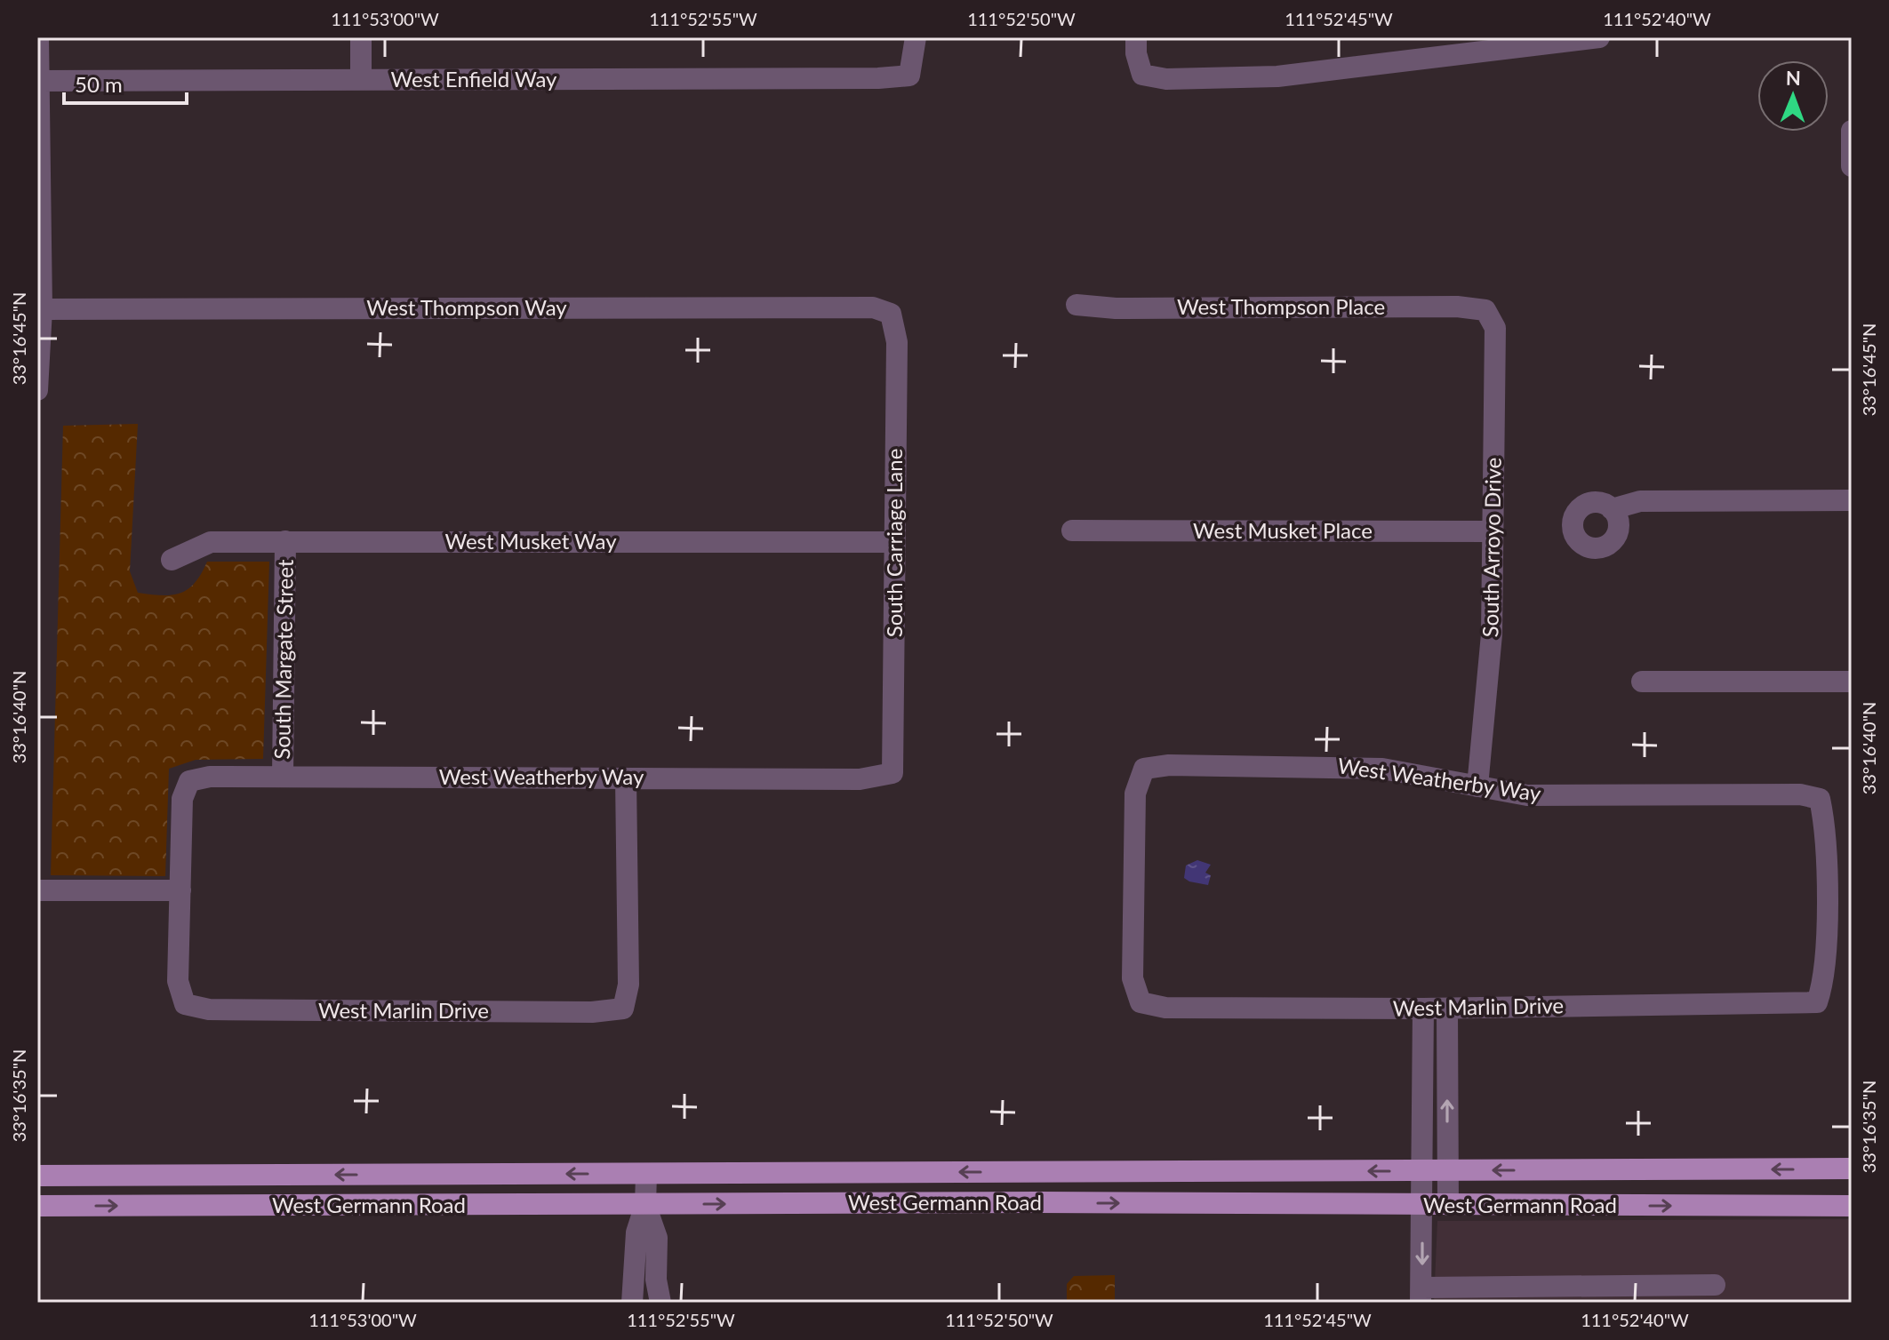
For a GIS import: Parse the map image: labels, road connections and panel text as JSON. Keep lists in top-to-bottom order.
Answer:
{
  "streets": {
    "main road": ["West Germann Road"],
    "street": [
      "West Enfield Way",
      "West Thompson Place",
      "West Thompson Way",
      "West Musket Place",
      "West Musket Way",
      "South Carriage Lane",
      "South Arroyo Drive",
      "South Margate Street",
      "West Weatherby Way",
      "West Marlin Drive"
    ]
  },
  "crossings": [
    ["West Thompson Place", "South Arroyo Drive"],
    ["West Thompson Way", "South Carriage Lane"],
    ["West Musket Place", "South Arroyo Drive"],
    ["West Musket Way", "South Carriage Lane"],
    ["West Musket Way", "South Margate Street"],
    ["South Carriage Lane", "West Weatherby Way"],
    ["South Arroyo Drive", "West Weatherby Way"],
    ["South Margate Street", "West Weatherby Way"],
    ["West Weatherby Way", "West Marlin Drive"]
  ],
  "scale_bar": "50 m",
  "north": "top",
  "coordinates": [
    "111°53'00\"W",
    "111°52'55\"W",
    "111°52'50\"W",
    "111°52'45\"W",
    "111°52'40\"W",
    "33°16'45\"N",
    "33°16'40\"N",
    "33°16'35\"N"
  ]
}
